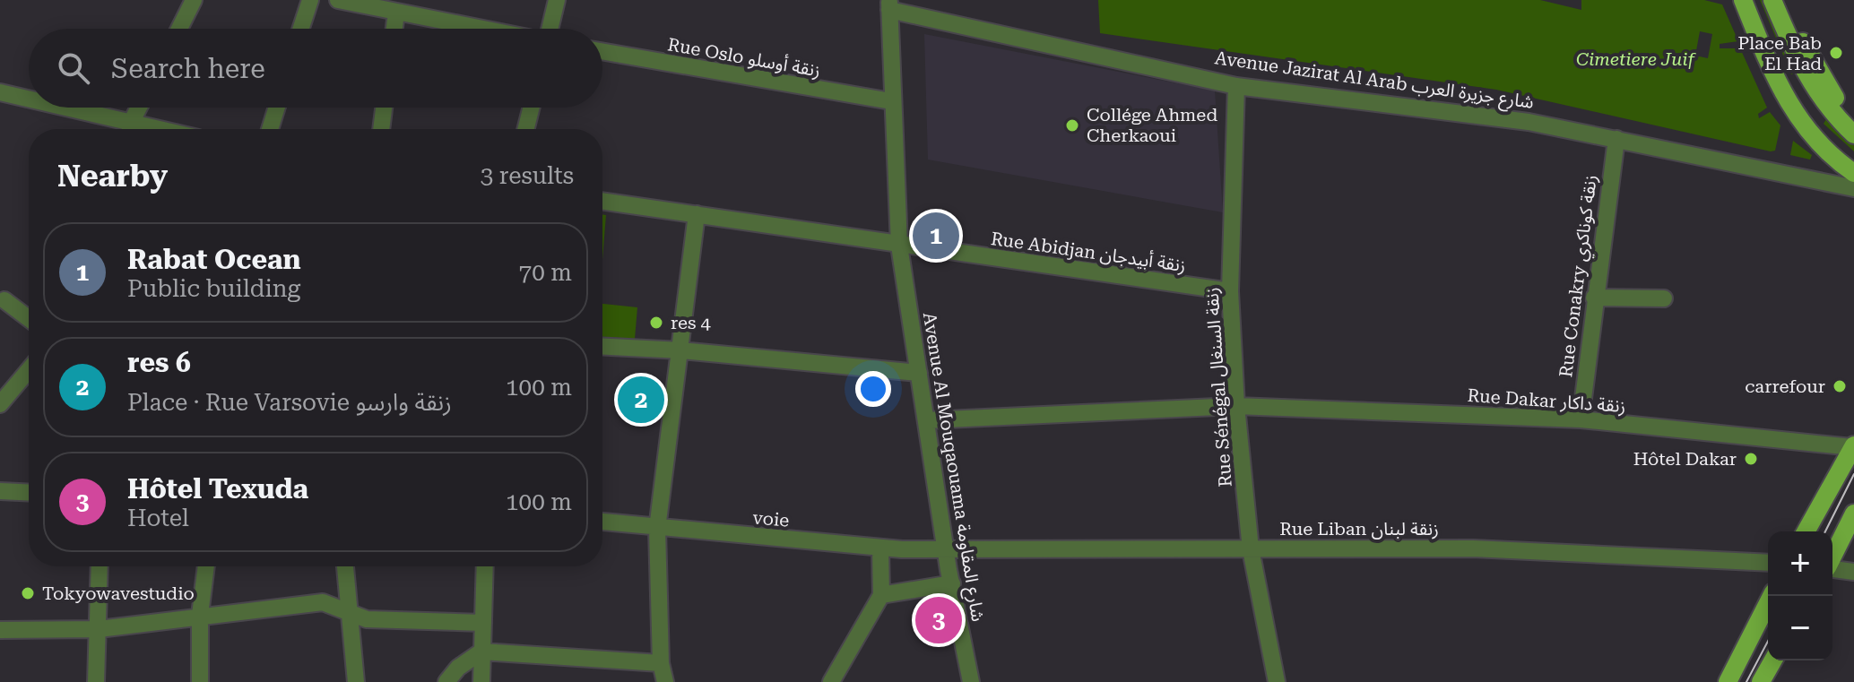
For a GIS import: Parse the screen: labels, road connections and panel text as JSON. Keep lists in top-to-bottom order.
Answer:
{
  "streets": {
    "street": [
      "Rue Oslo زنقة أوسلو",
      "Avenue Jazirat Al Arab شارع جزيرة العرب",
      "Rue Abidjan زنقة أبيدجان",
      "Rue Conakry زنقة كوناكري",
      "Rue Sénégal زنقة السنغال",
      "Rue Dakar زنقة داكار",
      "Avenue Al Mouqaouama شارع المقاومة",
      "voie",
      "Rue Liban زنقة لبنان"
    ]
  },
  "crossings": [
    ["Rue Oslo زنقة أوسلو", "Avenue Al Mouqaouama شارع المقاومة"],
    ["Avenue Jazirat Al Arab شارع جزيرة العرب", "Rue Conakry زنقة كوناكري"],
    ["Avenue Jazirat Al Arab شارع جزيرة العرب", "Rue Sénégal زنقة السنغال"],
    ["Avenue Jazirat Al Arab شارع جزيرة العرب", "Avenue Al Mouqaouama شارع المقاومة"],
    ["Rue Abidjan زنقة أبيدجان", "Rue Sénégal زنقة السنغال"],
    ["Rue Abidjan زنقة أبيدجان", "Avenue Al Mouqaouama شارع المقاومة"],
    ["Rue Conakry زنقة كوناكري", "Rue Dakar زنقة داكار"],
    ["Rue Sénégal زنقة السنغال", "Rue Dakar زنقة داكار"],
    ["Rue Sénégal زنقة السنغال", "Rue Liban زنقة لبنان"],
    ["Rue Dakar زنقة داكار", "Avenue Al Mouqaouama شارع المقاومة"],
    ["Avenue Al Mouqaouama شارع المقاومة", "voie"],
    ["Avenue Al Mouqaouama شارع المقاومة", "Rue Liban زنقة لبنان"],
    ["voie", "Rue Liban زنقة لبنان"]
  ],
  "parks": ["Cimetiere Juif"],
  "places": [
    "Place Bab El Had",
    "Collége Ahmed Cherkaoui",
    "res 4",
    "carrefour",
    "Hôtel Dakar",
    "Tokyowavestudio"
  ],
  "page": {
    "search": "Search here",
    "heading": ["Nearby", "3 results"],
    "pins": ["1", "2", "3"],
    "list": [
      {
        "mark": "1",
        "name": "Rabat Ocean",
        "note": "Public building",
        "value": "70 m"
      },
      {
        "mark": "2",
        "name": "res 6",
        "note": "Place · Rue Varsovie زنقة وارسو",
        "value": "100 m"
      },
      {
        "mark": "3",
        "name": "Hôtel Texuda",
        "note": "Hotel",
        "value": "100 m"
      }
    ],
    "map_buttons": ["+", "−"]
  }
}
